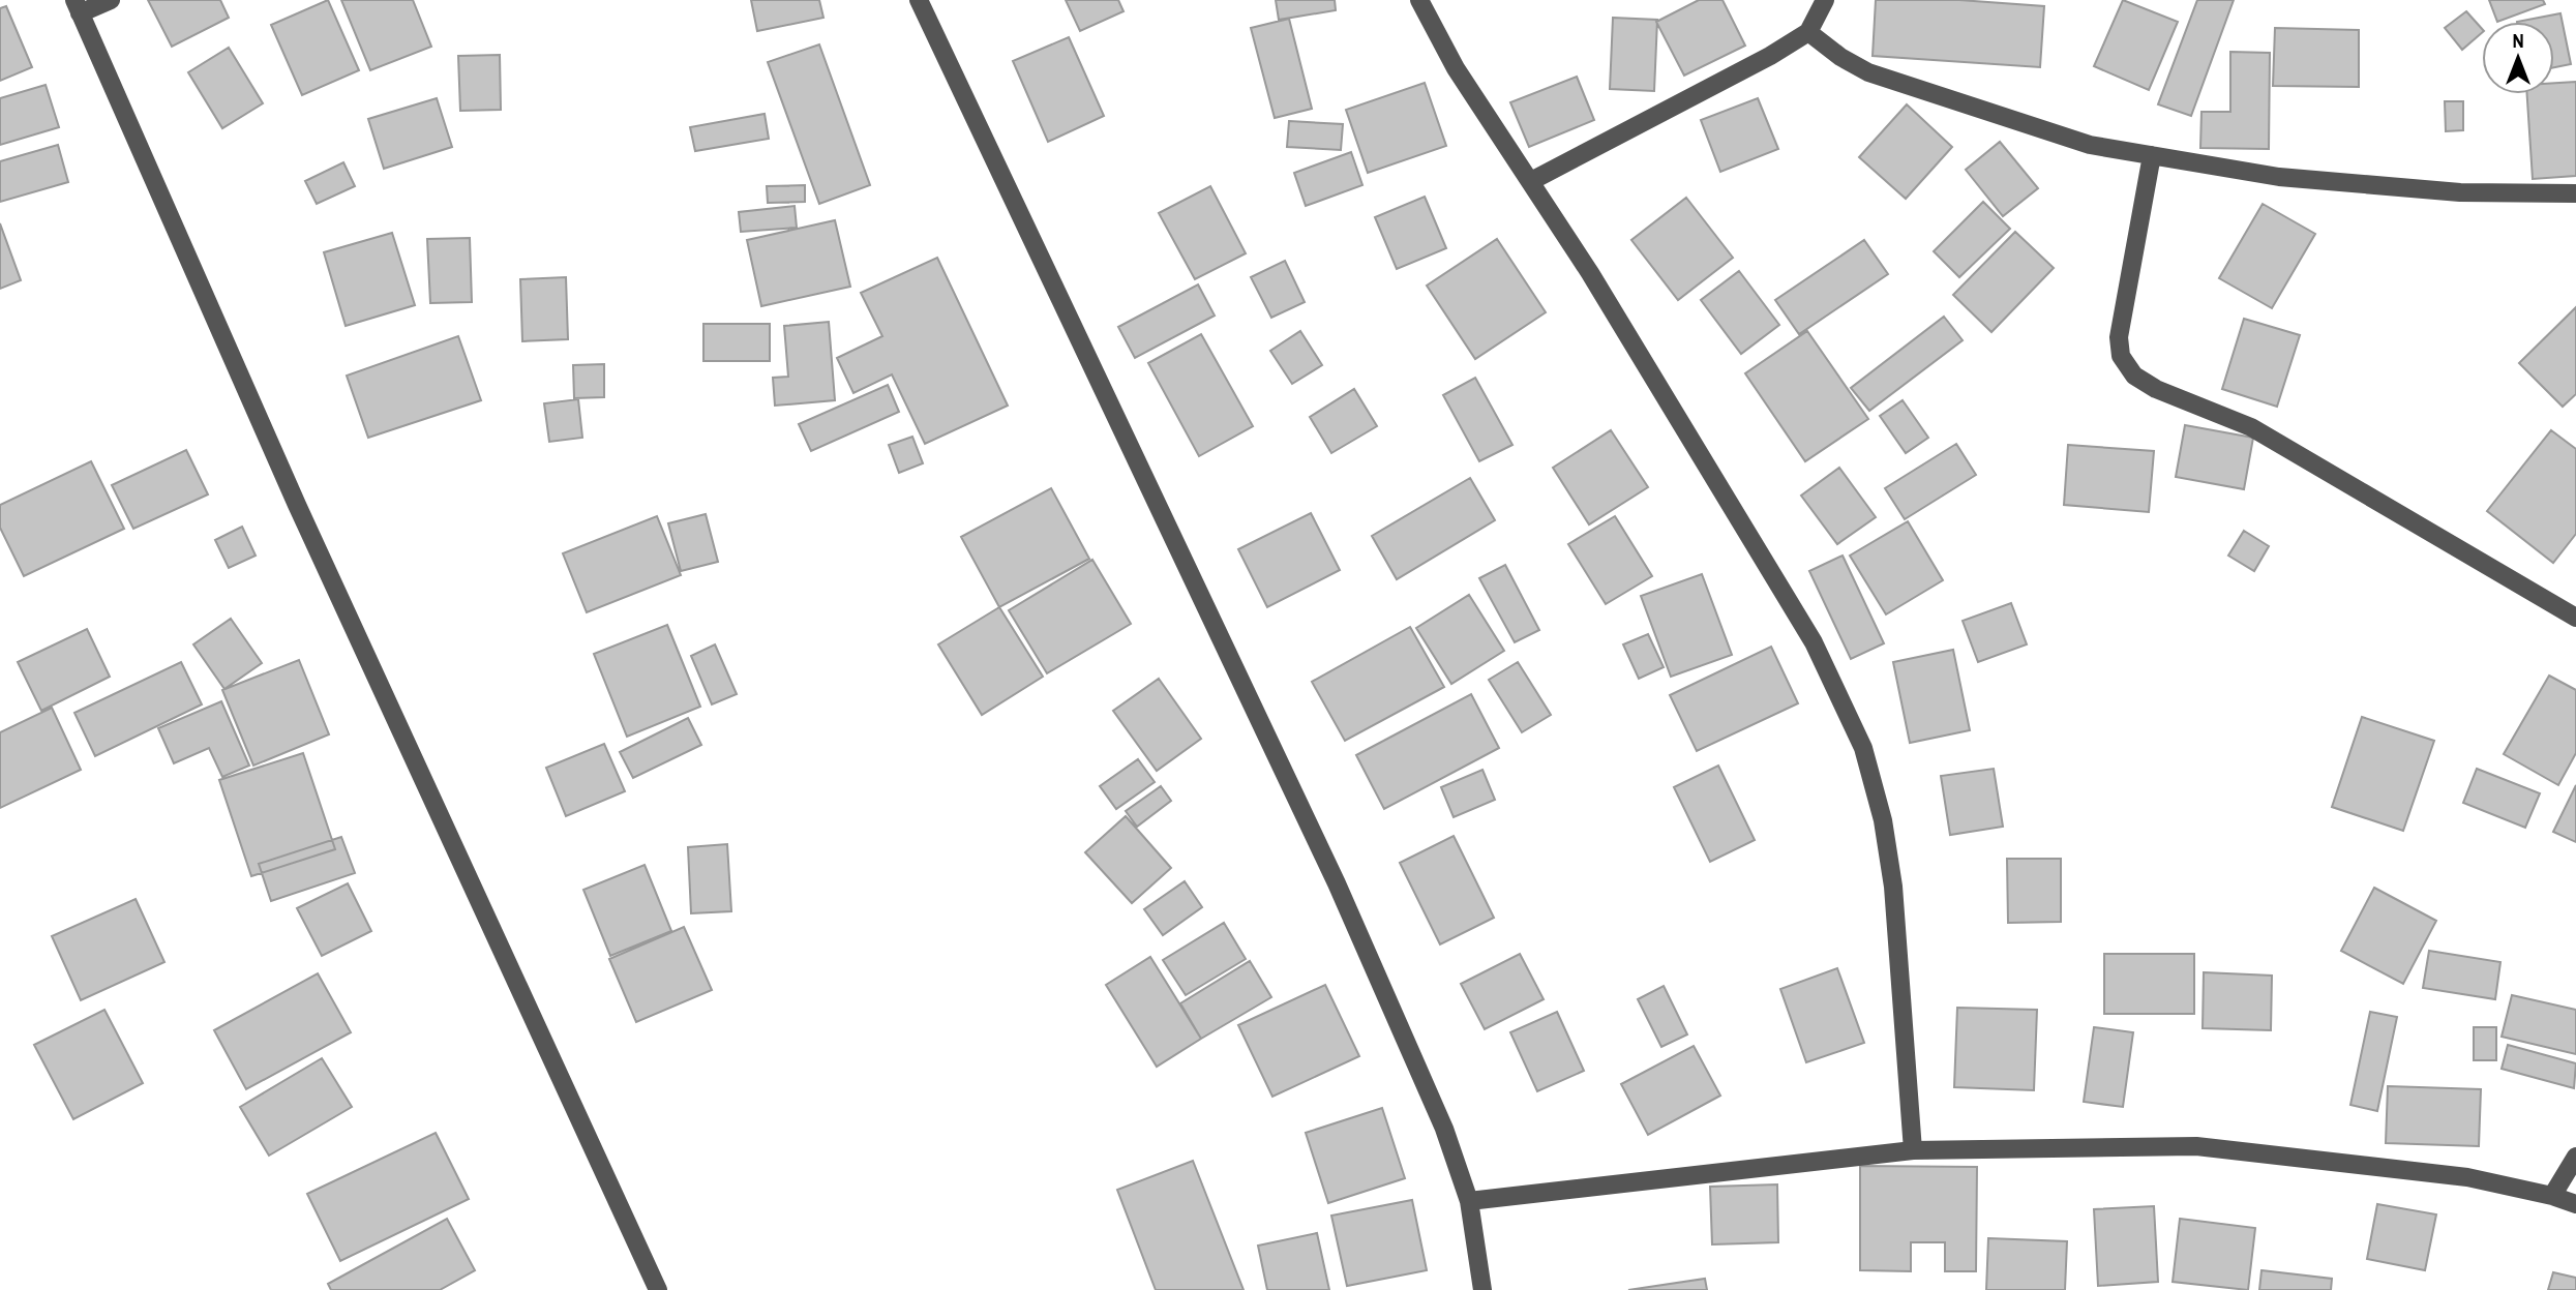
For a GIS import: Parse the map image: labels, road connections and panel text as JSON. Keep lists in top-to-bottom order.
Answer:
{
  "north": "top"
}
